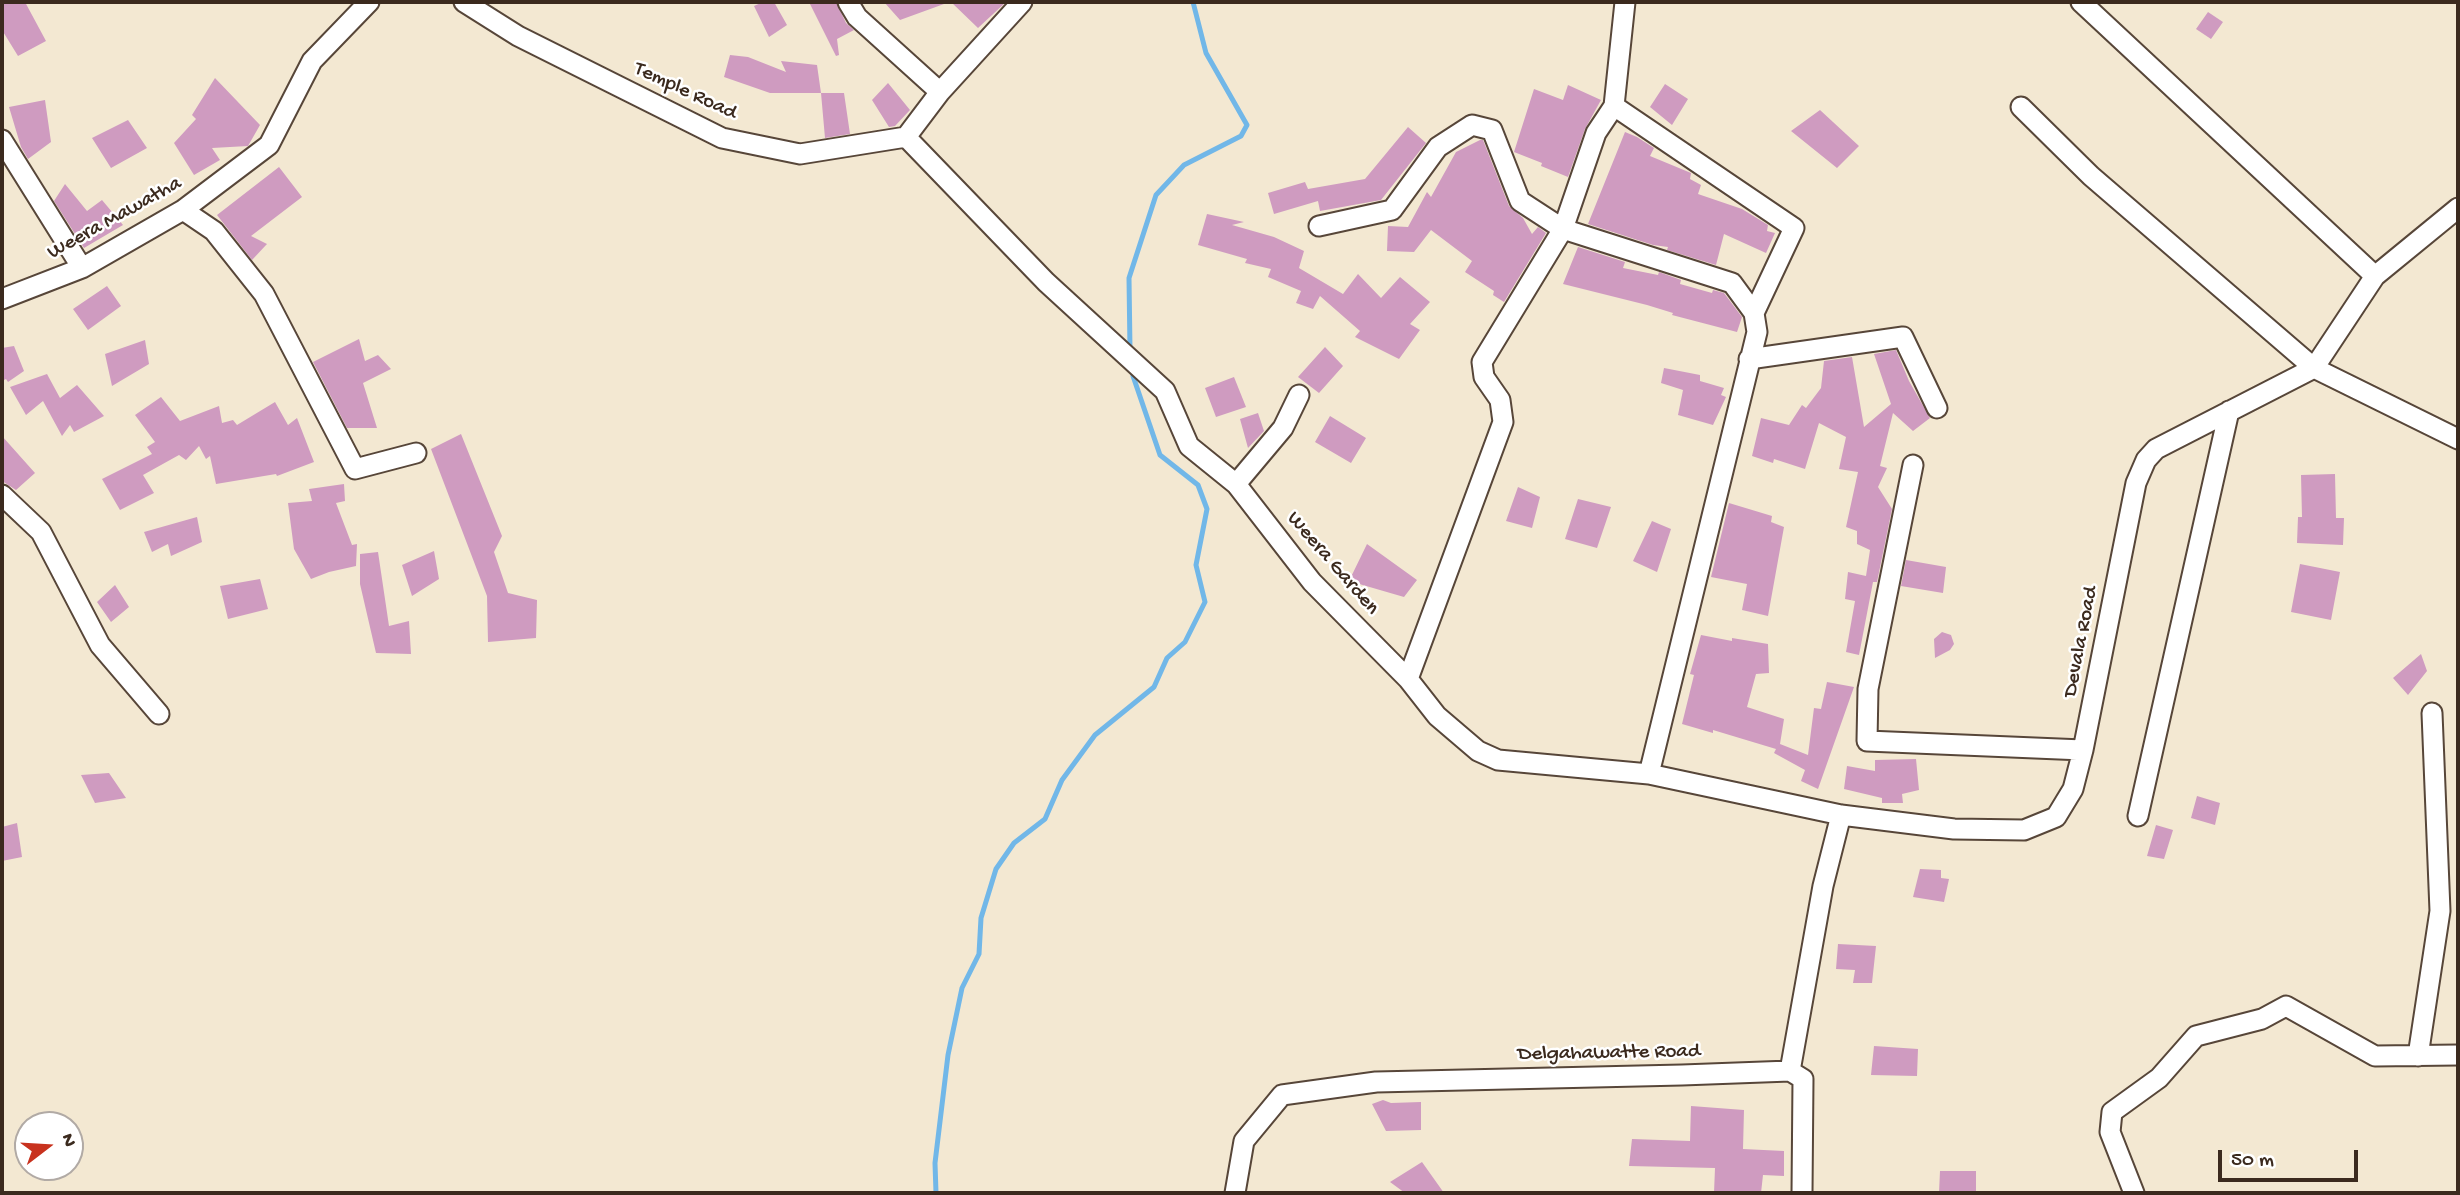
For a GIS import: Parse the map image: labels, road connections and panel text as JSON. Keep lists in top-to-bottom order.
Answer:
{
  "streets": {
    "street": [
      "Temple Road",
      "Weera Mawatha",
      "Weera Garden",
      "Devala Road",
      "Delgahawatte Road"
    ]
  },
  "crossings": [
    ["Temple Road", "Weera Garden"],
    ["Weera Garden", "Devala Road"]
  ],
  "scale_bar": "50 m",
  "north": "right"
}
